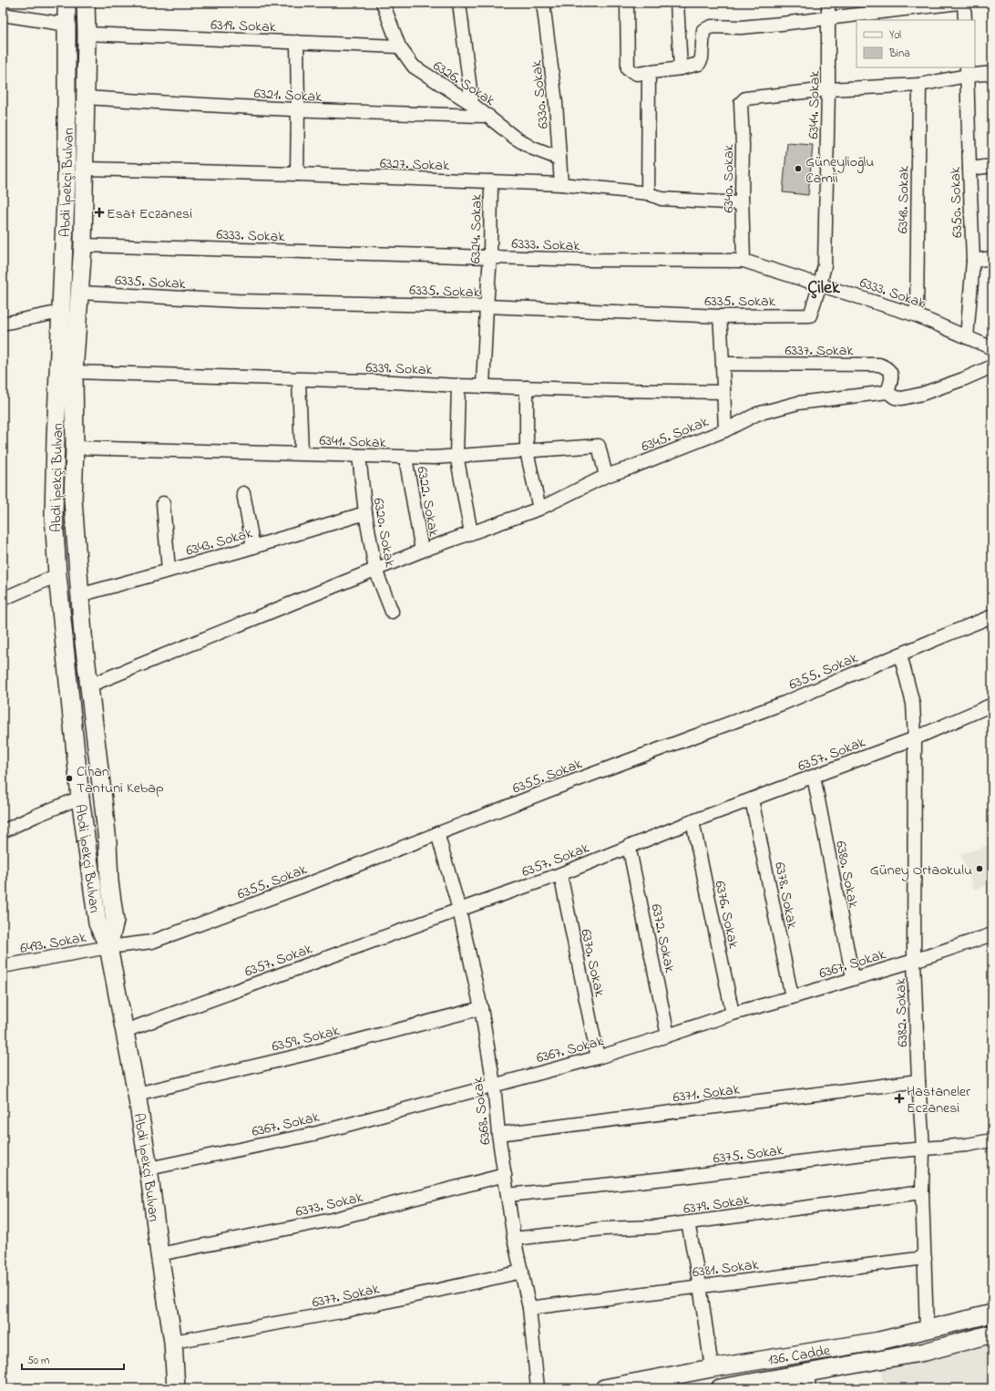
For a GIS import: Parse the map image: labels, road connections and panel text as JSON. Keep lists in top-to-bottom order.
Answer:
{
  "streets": {
    "street": [
      "6319. Sokak",
      "6326. Sokak",
      "6321. Sokak",
      "6330. Sokak",
      "6344. Sokak",
      "6327. Sokak",
      "6340. Sokak",
      "Abdi İpekçi Bulvarı",
      "6348. Sokak",
      "6350. Sokak",
      "6324. Sokak",
      "6333. Sokak",
      "6335. Sokak",
      "6337. Sokak",
      "6339. Sokak",
      "6345. Sokak",
      "6341. Sokak",
      "6322. Sokak",
      "6320. Sokak",
      "6343. Sokak",
      "6355. Sokak",
      "6357. Sokak",
      "6380. Sokak",
      "6378. Sokak",
      "6376. Sokak",
      "6372. Sokak",
      "6493. Sokak",
      "6370. Sokak",
      "6367. Sokak",
      "6382. Sokak",
      "6359. Sokak",
      "6371. Sokak",
      "6368. Sokak",
      "6375. Sokak",
      "6373. Sokak",
      "6379. Sokak",
      "6381. Sokak",
      "6377. Sokak",
      "136. Cadde"
    ]
  },
  "crossings": [
    ["6319. Sokak", "6326. Sokak"],
    ["6319. Sokak", "Abdi İpekçi Bulvarı"],
    ["6326. Sokak", "6321. Sokak"],
    ["6326. Sokak", "6330. Sokak"],
    ["6321. Sokak", "Abdi İpekçi Bulvarı"],
    ["6330. Sokak", "6327. Sokak"],
    ["6344. Sokak", "6340. Sokak"],
    ["6344. Sokak", "6333. Sokak"],
    ["6344. Sokak", "6335. Sokak"],
    ["6327. Sokak", "6340. Sokak"],
    ["6327. Sokak", "Abdi İpekçi Bulvarı"],
    ["6327. Sokak", "6324. Sokak"],
    ["6340. Sokak", "6333. Sokak"],
    ["Abdi İpekçi Bulvarı", "6333. Sokak"],
    ["Abdi İpekçi Bulvarı", "6335. Sokak"],
    ["Abdi İpekçi Bulvarı", "6339. Sokak"],
    ["Abdi İpekçi Bulvarı", "6345. Sokak"],
    ["Abdi İpekçi Bulvarı", "6341. Sokak"],
    ["Abdi İpekçi Bulvarı", "6343. Sokak"],
    ["Abdi İpekçi Bulvarı", "6355. Sokak"],
    ["Abdi İpekçi Bulvarı", "6357. Sokak"],
    ["Abdi İpekçi Bulvarı", "6493. Sokak"],
    ["Abdi İpekçi Bulvarı", "6367. Sokak"],
    ["Abdi İpekçi Bulvarı", "6359. Sokak"],
    ["Abdi İpekçi Bulvarı", "6373. Sokak"],
    ["Abdi İpekçi Bulvarı", "6377. Sokak"],
    ["6348. Sokak", "6333. Sokak"],
    ["6350. Sokak", "6333. Sokak"],
    ["6324. Sokak", "6333. Sokak"],
    ["6324. Sokak", "6335. Sokak"],
    ["6324. Sokak", "6339. Sokak"],
    ["6337. Sokak", "6345. Sokak"],
    ["6345. Sokak", "6341. Sokak"],
    ["6345. Sokak", "6322. Sokak"],
    ["6345. Sokak", "6320. Sokak"],
    ["6341. Sokak", "6322. Sokak"],
    ["6341. Sokak", "6320. Sokak"],
    ["6320. Sokak", "6343. Sokak"],
    ["6355. Sokak", "6493. Sokak"],
    ["6355. Sokak", "6382. Sokak"],
    ["6355. Sokak", "6368. Sokak"],
    ["6357. Sokak", "6380. Sokak"],
    ["6357. Sokak", "6378. Sokak"],
    ["6357. Sokak", "6376. Sokak"],
    ["6357. Sokak", "6372. Sokak"],
    ["6357. Sokak", "6370. Sokak"],
    ["6357. Sokak", "6382. Sokak"],
    ["6357. Sokak", "6368. Sokak"],
    ["6380. Sokak", "6367. Sokak"],
    ["6378. Sokak", "6367. Sokak"],
    ["6376. Sokak", "6367. Sokak"],
    ["6372. Sokak", "6367. Sokak"],
    ["6370. Sokak", "6367. Sokak"],
    ["6367. Sokak", "6382. Sokak"],
    ["6367. Sokak", "6368. Sokak"],
    ["6382. Sokak", "6371. Sokak"],
    ["6382. Sokak", "6375. Sokak"],
    ["6382. Sokak", "6379. Sokak"],
    ["6382. Sokak", "6381. Sokak"],
    ["6382. Sokak", "136. Cadde"],
    ["6359. Sokak", "6368. Sokak"],
    ["6371. Sokak", "6368. Sokak"],
    ["6368. Sokak", "6375. Sokak"],
    ["6368. Sokak", "6373. Sokak"],
    ["6368. Sokak", "6379. Sokak"],
    ["6368. Sokak", "6381. Sokak"],
    ["6368. Sokak", "6377. Sokak"]
  ],
  "districts": ["Çilek"],
  "places": {
    "other": ["Güneylioğlu Camii", "Cihan Tantuni Kebap", "Güney Ortaokulu"],
    "health": ["Esat Eczanesi", "Hastaneler Eczanesi"]
  },
  "legend": ["Yol", "Bina"],
  "scale_bar": "50 m"
}
